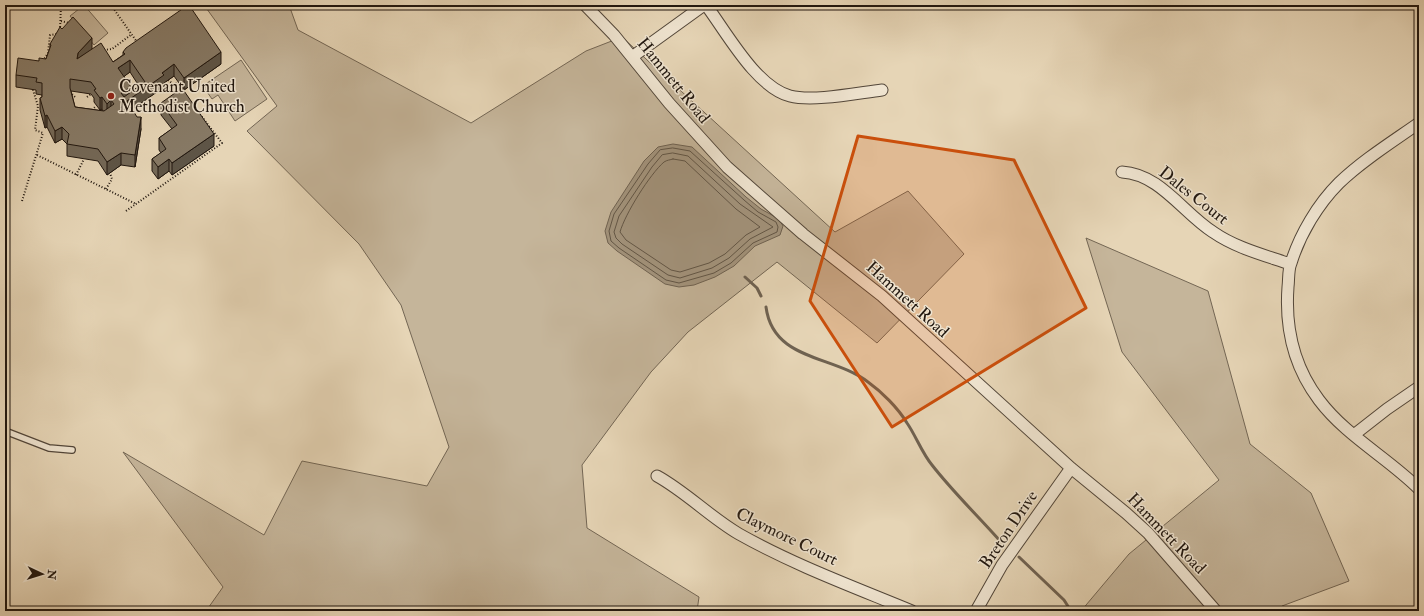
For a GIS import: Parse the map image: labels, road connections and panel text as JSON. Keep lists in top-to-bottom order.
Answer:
{
  "streets": {
    "street": [
      "Hammett Road",
      "Dales Court",
      "Breton Drive",
      "Claymore Court"
    ]
  },
  "crossings": [
    ["Hammett Road", "Breton Drive"]
  ],
  "places": ["Covenant United Methodist Church"],
  "north": "right"
}
